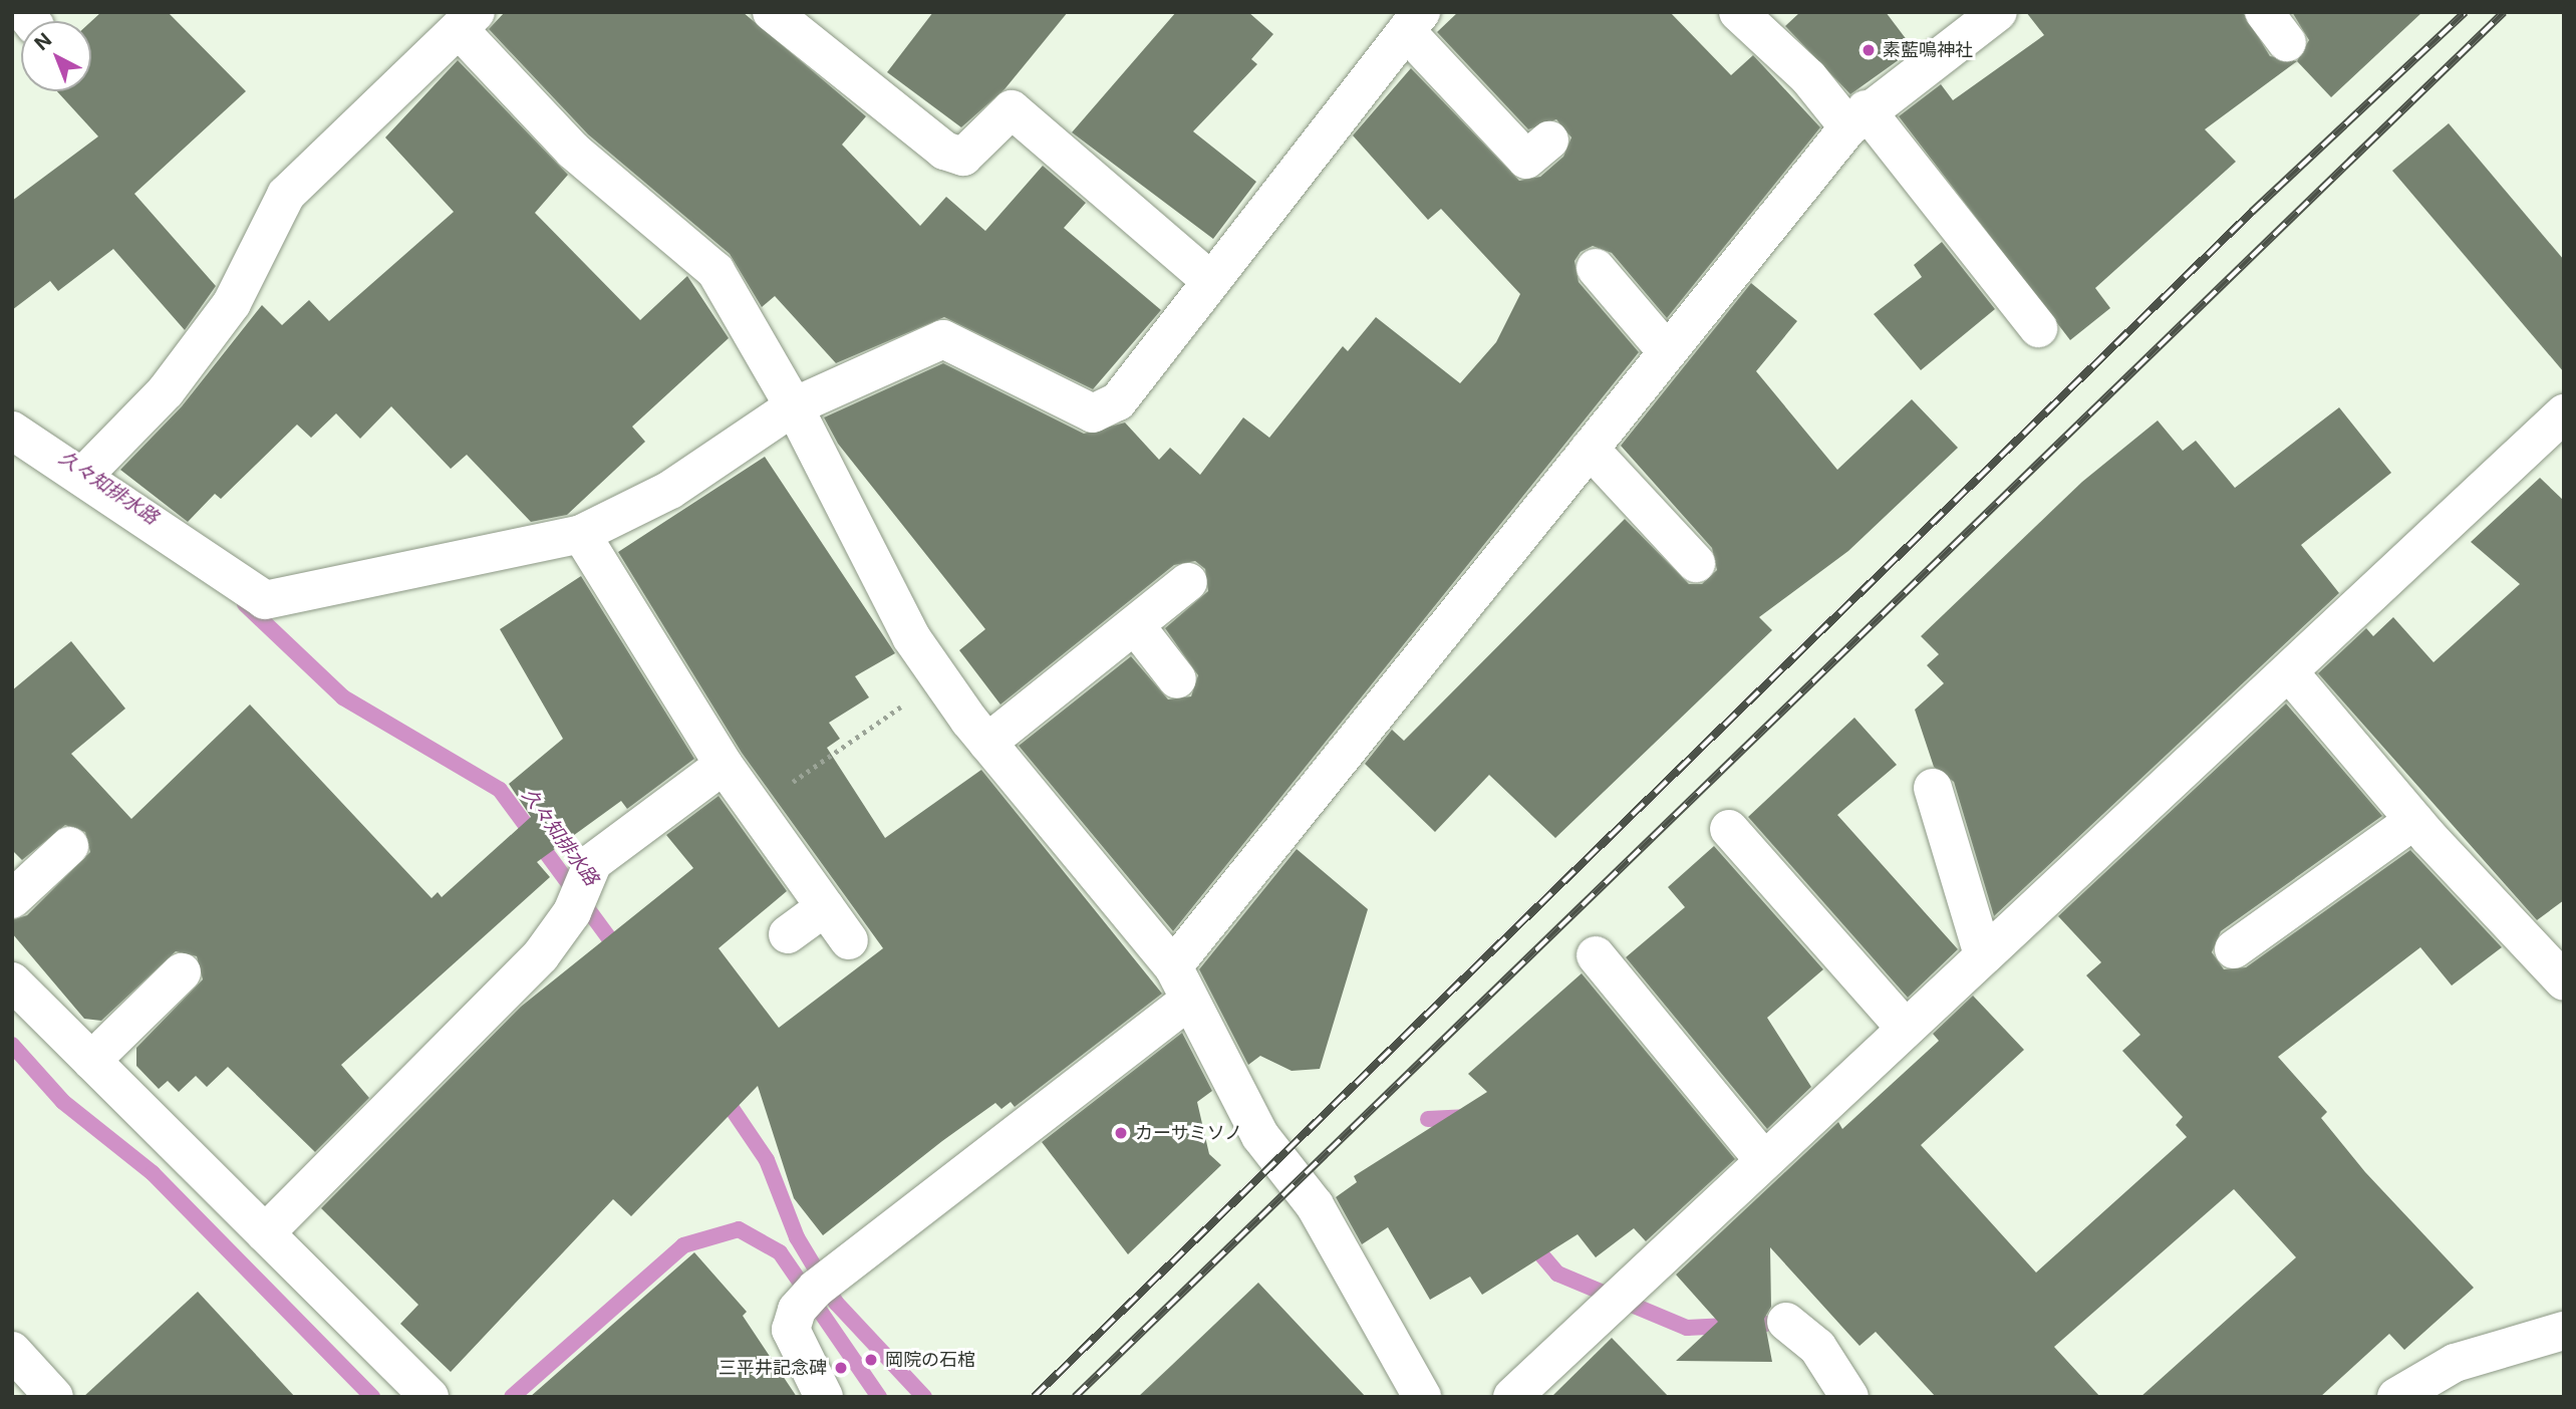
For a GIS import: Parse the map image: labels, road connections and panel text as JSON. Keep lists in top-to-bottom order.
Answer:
{
  "water": ["久々知排水路"],
  "places": [
    "素藍鳴神社",
    "カーサミソノ",
    "岡院の石棺",
    "三平井記念碑"
  ],
  "north": "top left"
}
